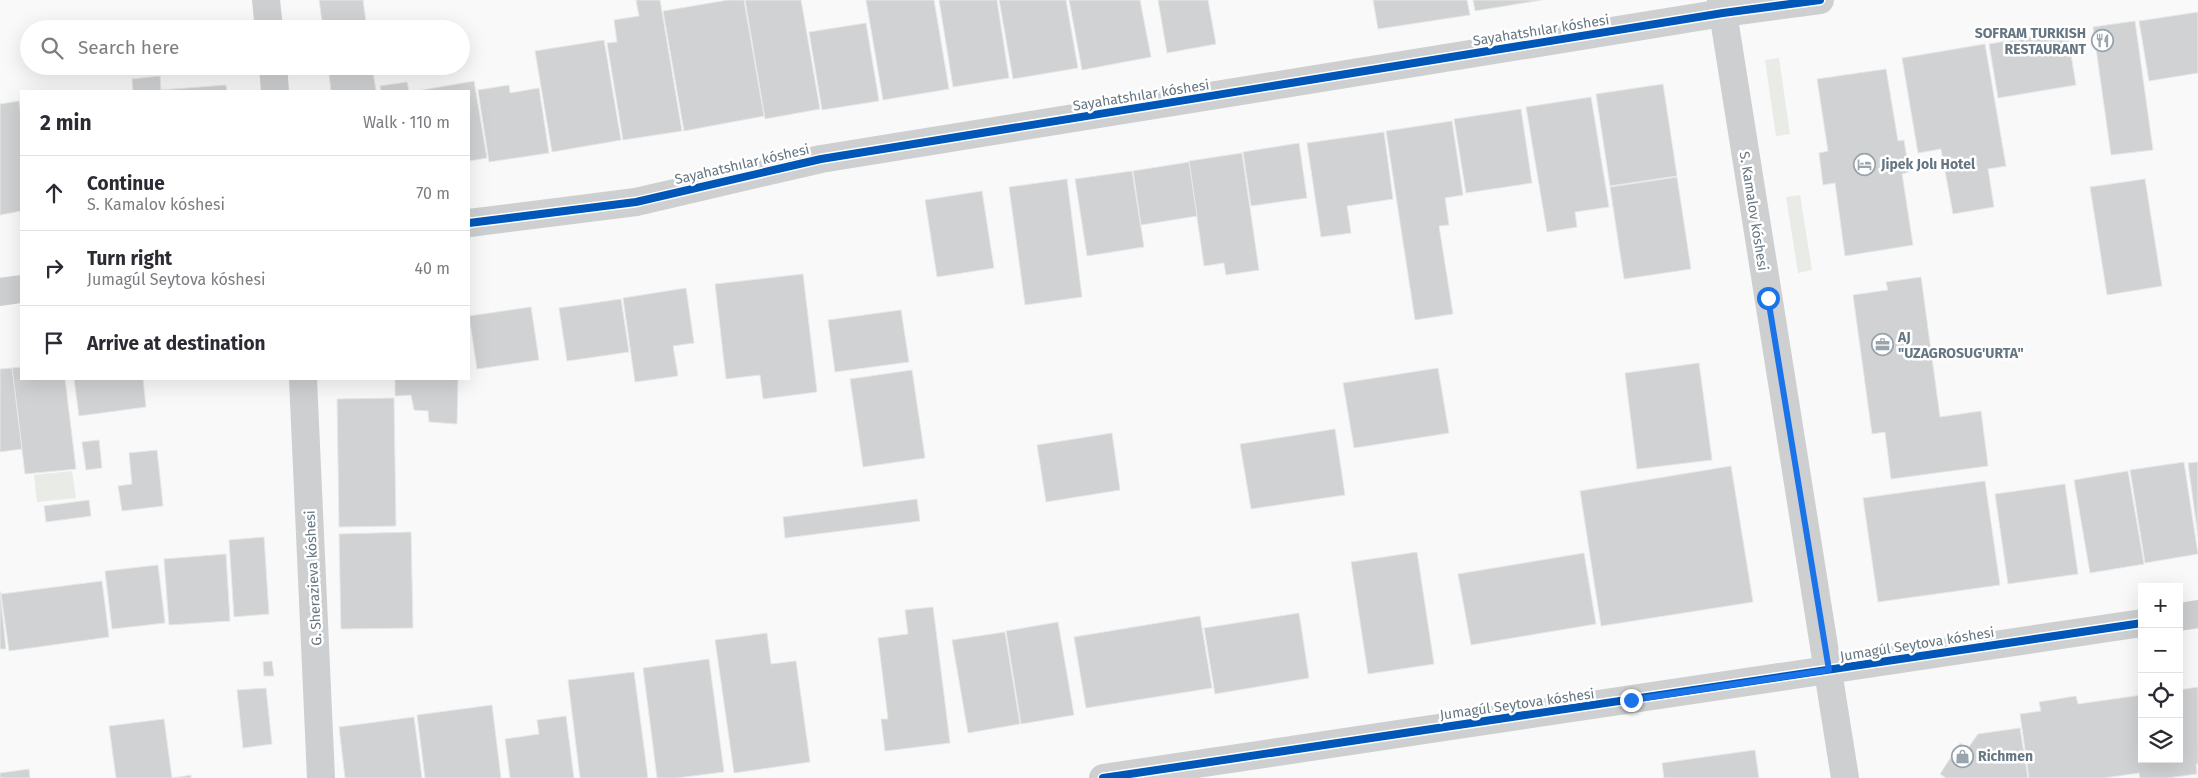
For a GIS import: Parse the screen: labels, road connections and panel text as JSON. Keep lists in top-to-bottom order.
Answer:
{
  "streets": {
    "street": [
      "Sayahatshılar kóshesi",
      "S. Kamalov kóshesi",
      "G. Sherazieva kóshesi",
      "Jumagúl Seytova kóshesi"
    ]
  },
  "crossings": [
    ["Sayahatshılar kóshesi", "S. Kamalov kóshesi"],
    ["S. Kamalov kóshesi", "Jumagúl Seytova kóshesi"]
  ],
  "places": {
    "restaurant": ["SOFRAM TURKISH RESTAURANT"],
    "hotel": ["Jipek Jolı Hotel"],
    "office": ["AJ \"UZAGROSUG'URTA\""],
    "shop": ["Richmen"]
  },
  "page": {
    "search": "Search here",
    "heading": ["2 min", "Walk · 110 m"],
    "list": [
      ["Continue", "S. Kamalov kóshesi", "70 m"],
      ["Turn right", "Jumagúl Seytova kóshesi", "40 m"],
      "Arrive at destination"
    ],
    "map_buttons": ["+", "−"]
  }
}
